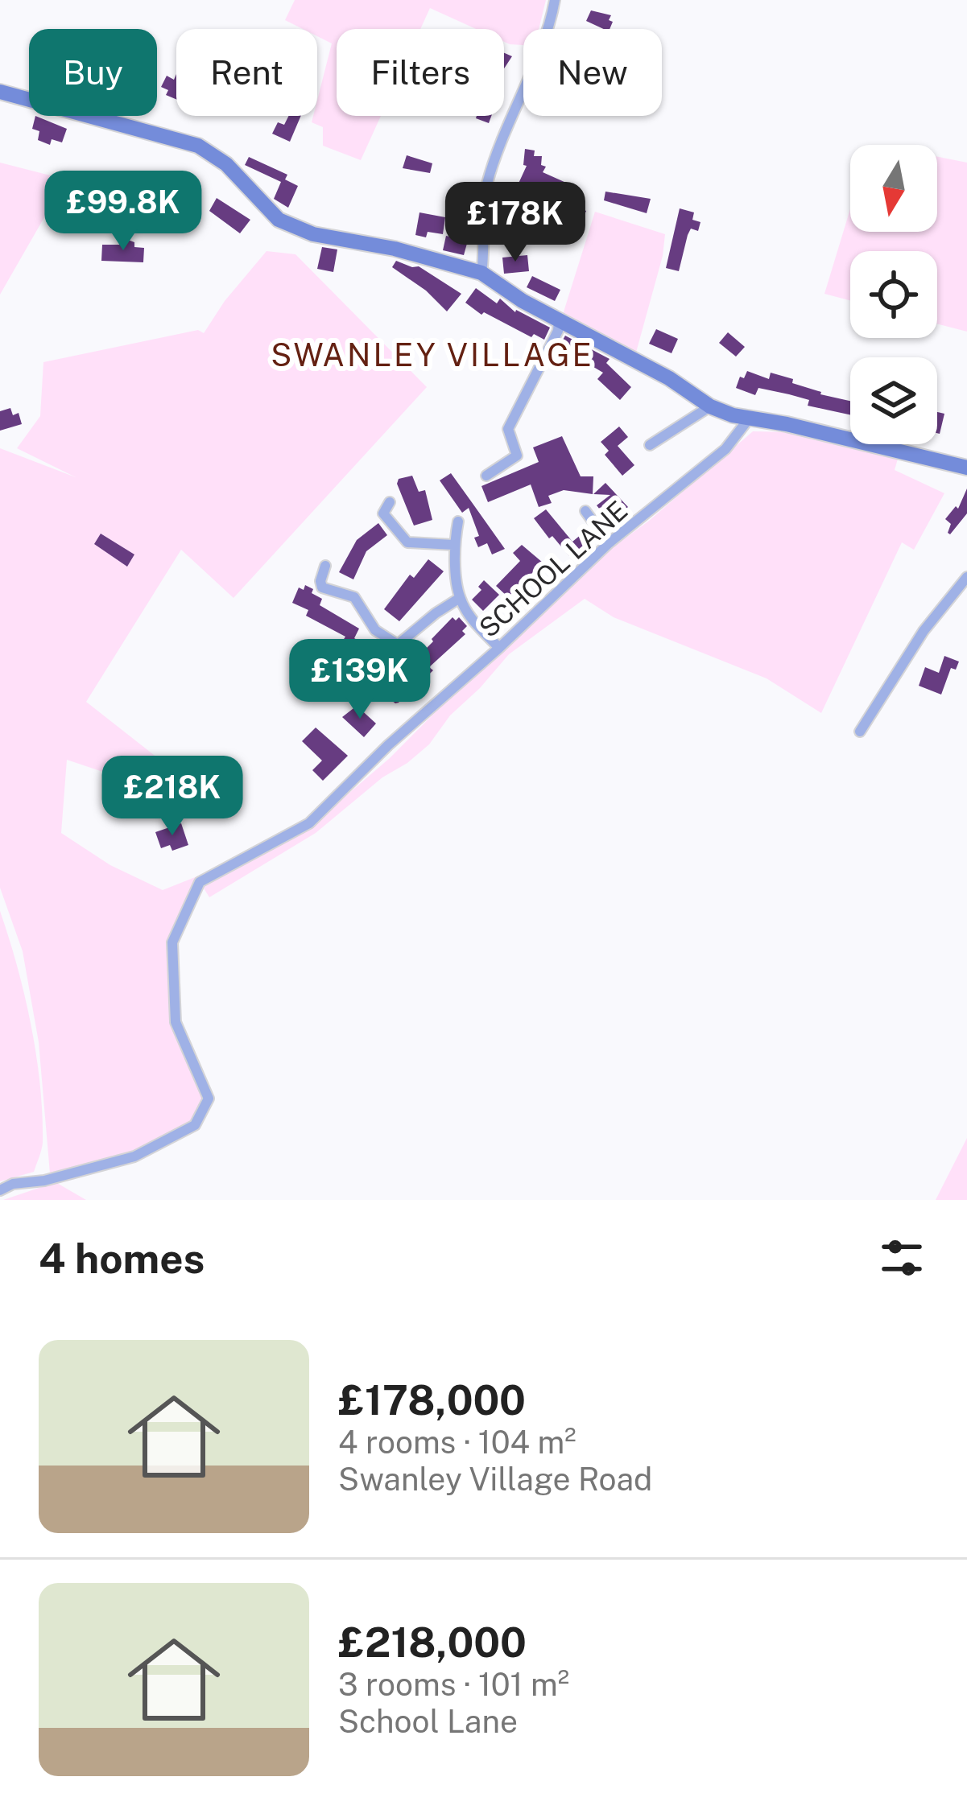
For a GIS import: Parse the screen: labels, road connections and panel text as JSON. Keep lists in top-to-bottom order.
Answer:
{
  "streets": {
    "street": ["SCHOOL LANE"]
  },
  "districts": ["SWANLEY VILLAGE"],
  "north": "bottom",
  "page": {
    "chip": [
      "Buy",
      "Rent",
      "Filters",
      "New"
    ],
    "price": [
      "£99.8K",
      "£178K",
      "£139K",
      "£218K"
    ],
    "heading": "4 homes",
    "list": [
      {
        "name": "£178,000",
        "note": "4 rooms · 104 m² · Swanley Village Road"
      },
      {
        "name": "£218,000",
        "note": "3 rooms · 101 m² · School Lane"
      }
    ]
  }
}
